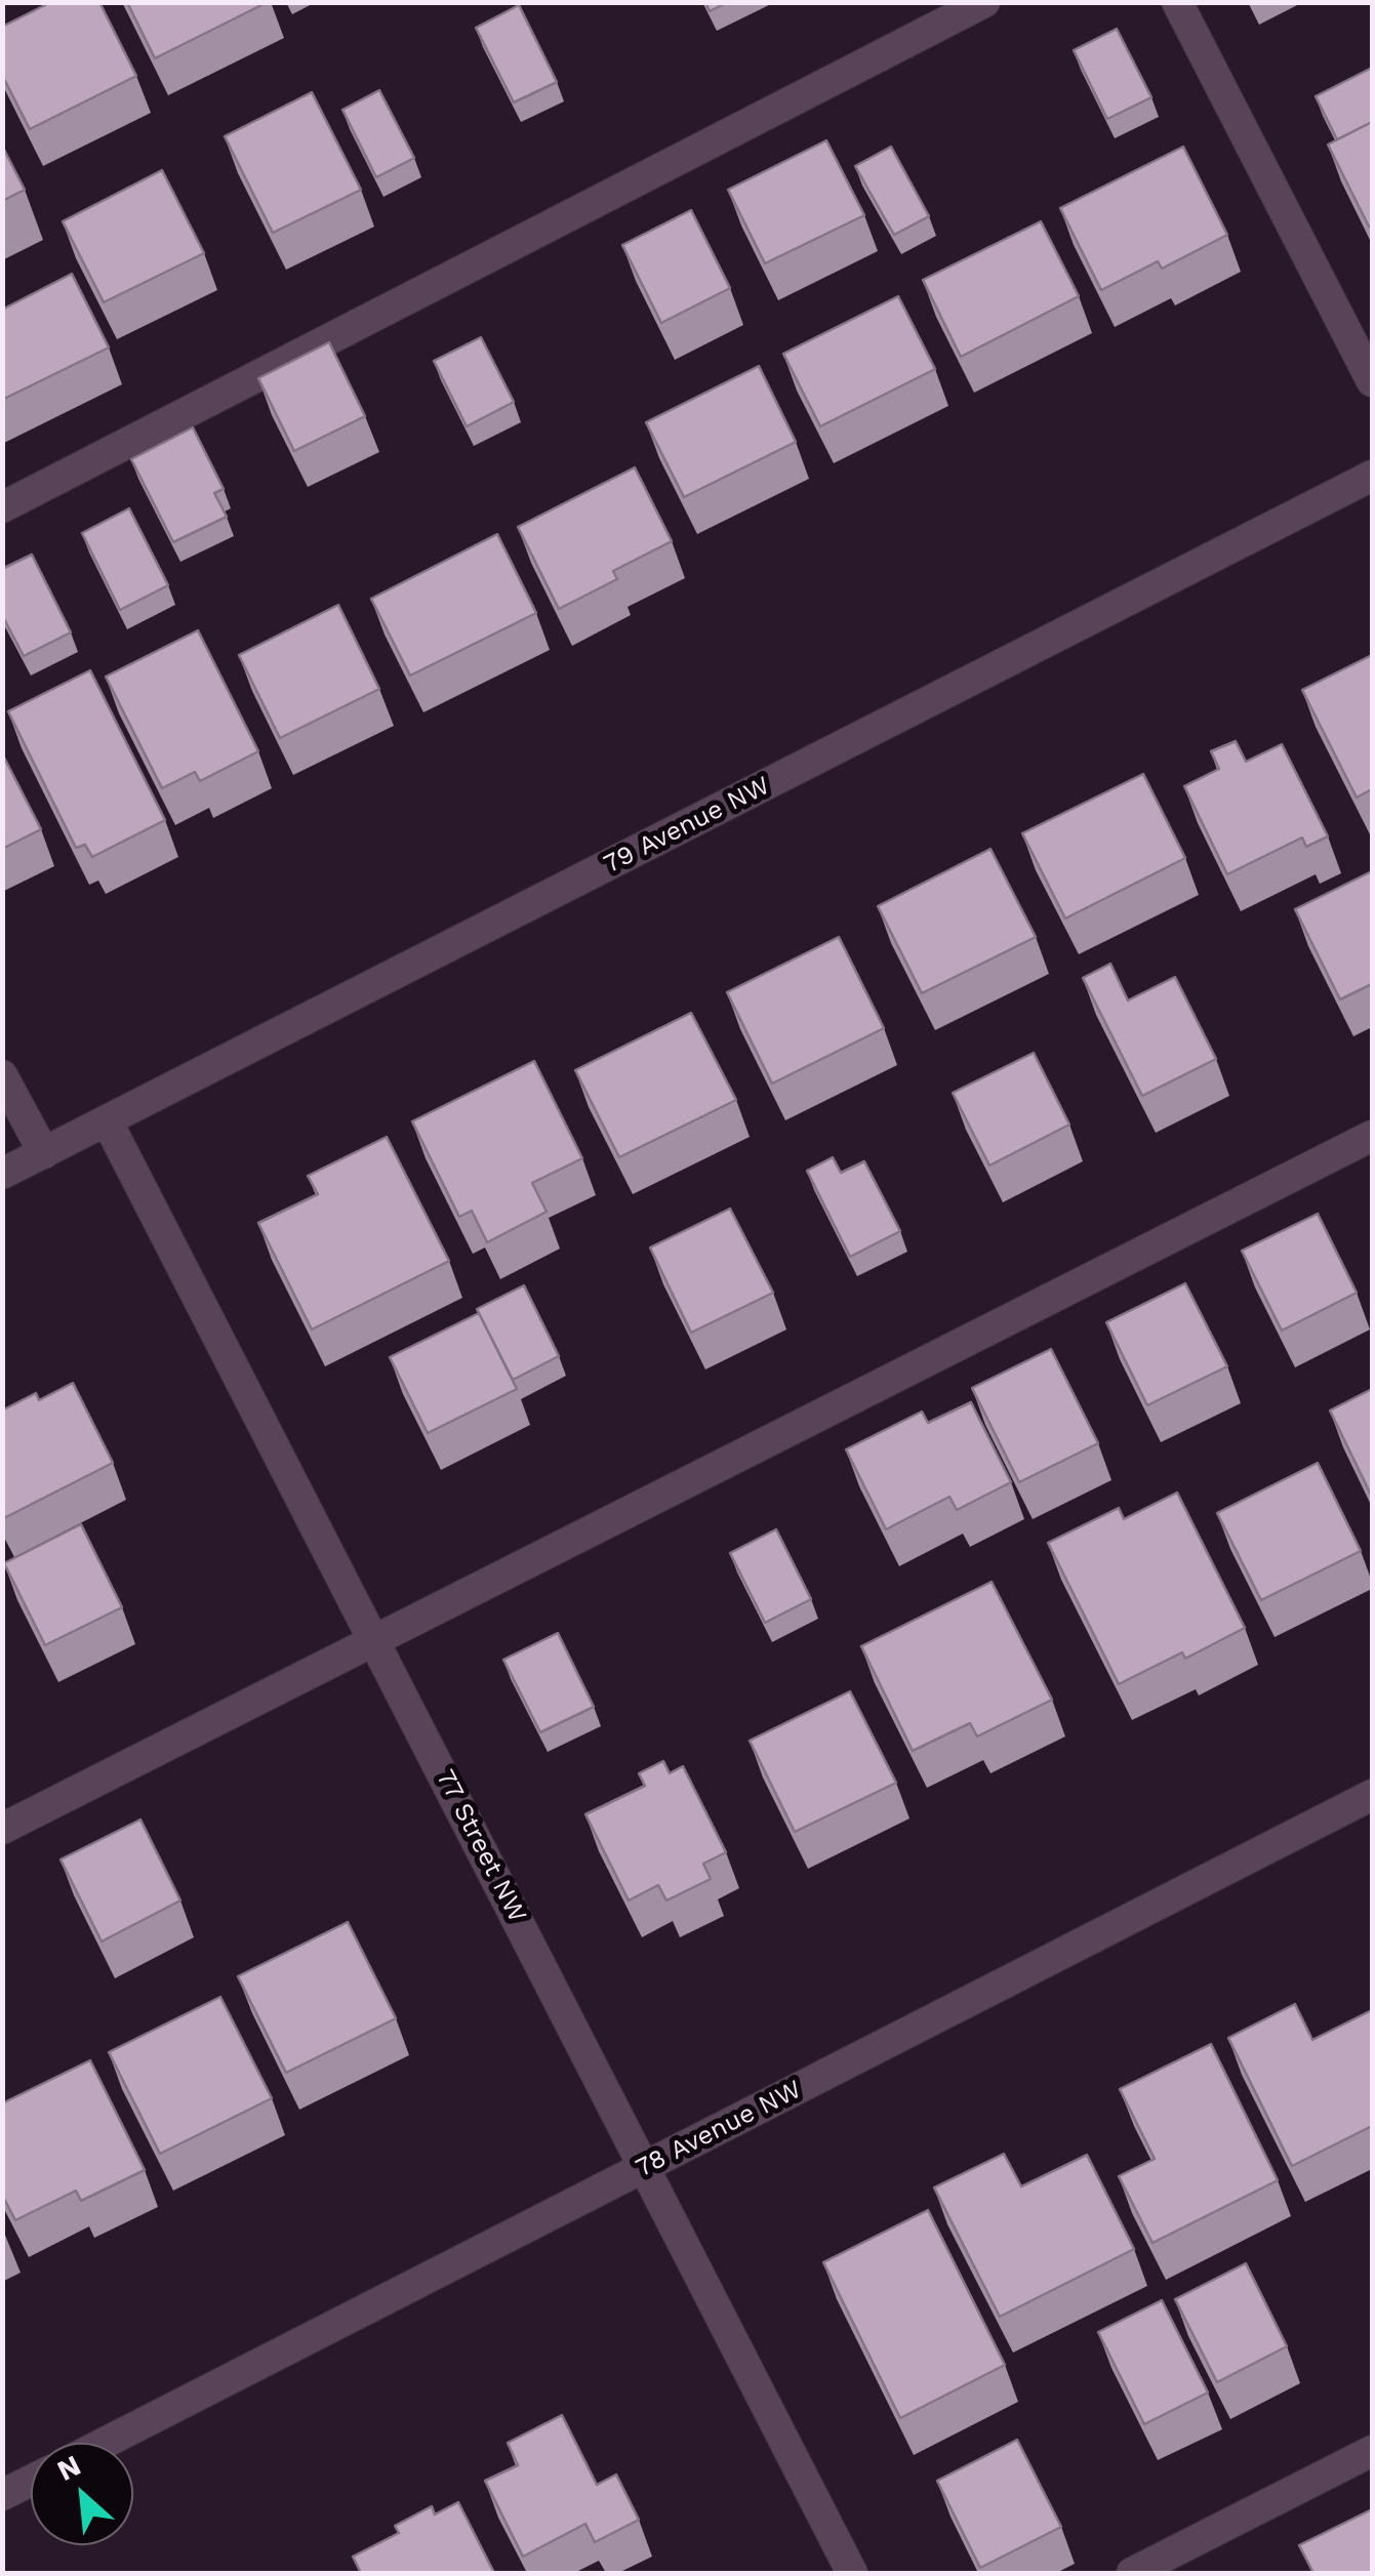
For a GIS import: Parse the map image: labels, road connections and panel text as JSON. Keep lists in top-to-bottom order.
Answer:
{
  "streets": {
    "street": ["79 Avenue NW", "77 Street NW", "78 Avenue NW"]
  },
  "crossings": [
    ["79 Avenue NW", "77 Street NW"],
    ["77 Street NW", "78 Avenue NW"]
  ],
  "north": "top left"
}
